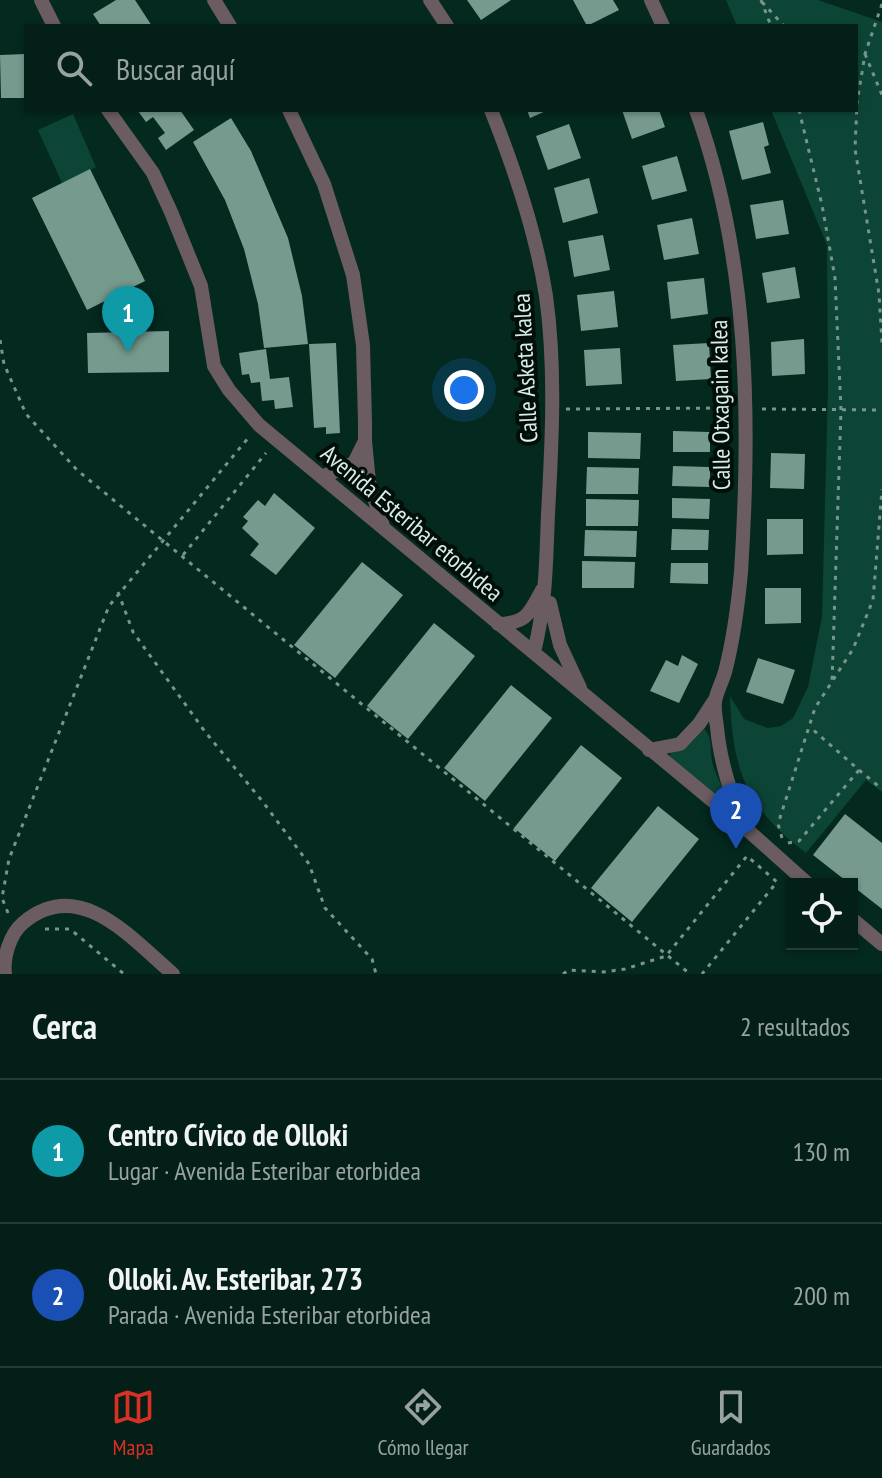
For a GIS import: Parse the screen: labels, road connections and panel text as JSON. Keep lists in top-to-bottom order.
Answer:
{
  "streets": {
    "street": ["Calle Asketa kalea", "Calle Otxagain kalea", "Avenida Esteribar etorbidea"]
  },
  "crossings": [
    ["Calle Asketa kalea", "Avenida Esteribar etorbidea"],
    ["Calle Otxagain kalea", "Avenida Esteribar etorbidea"]
  ],
  "page": {
    "search": "Buscar aquí",
    "pins": ["1", "2"],
    "heading": ["Cerca", "2 resultados"],
    "list": [
      {
        "mark": "1",
        "name": "Centro Cívico de Olloki",
        "note": "Lugar · Avenida Esteribar etorbidea",
        "value": "130 m"
      },
      {
        "mark": "2",
        "name": "Olloki. Av. Esteribar, 273",
        "note": "Parada · Avenida Esteribar etorbidea",
        "value": "200 m"
      }
    ],
    "nav": ["Mapa", "Cómo llegar", "Guardados"]
  }
}
